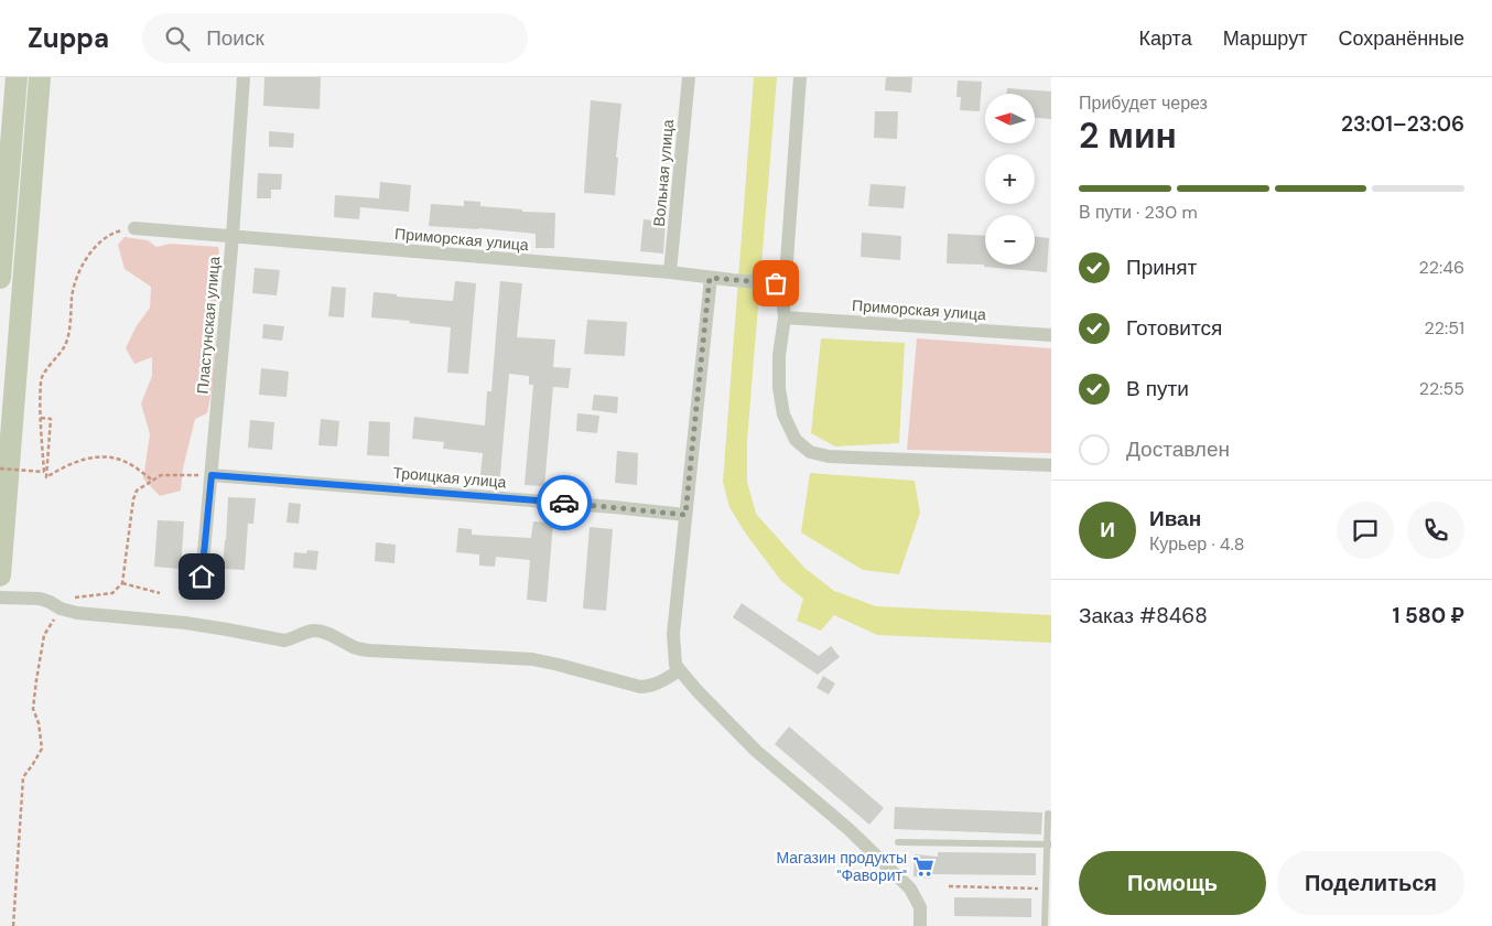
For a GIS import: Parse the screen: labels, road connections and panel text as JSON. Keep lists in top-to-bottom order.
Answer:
{
  "streets": {
    "street": [
      "Вольная улица",
      "Приморская улица",
      "Пластунская улица",
      "Троицкая улица"
    ]
  },
  "crossings": [
    ["Вольная улица", "Приморская улица"],
    ["Приморская улица", "Пластунская улица"],
    ["Пластунская улица", "Троицкая улица"]
  ],
  "places": {
    "supermarket": ["Магазин продукты \"Фаворит\""]
  },
  "north": "left",
  "page": {
    "header": "Zuppa",
    "search": "Поиск",
    "nav": ["Карта", "Маршрут", "Сохранённые"],
    "heading": ["2 мин", "Прибудет через", "23:01–23:06"],
    "panel": [
      "Иван",
      "Курьер · 4.8",
      "Заказ #8468",
      "1 580 ₽"
    ],
    "map_buttons": ["+", "−"],
    "bar": "В пути · 230 m",
    "list": [
      ["Принят", "22:46"],
      ["Готовится", "22:51"],
      ["В пути", "22:55"],
      "Доставлен"
    ],
    "round": "И",
    "buttons": ["Помощь", "Поделиться"]
  }
}
